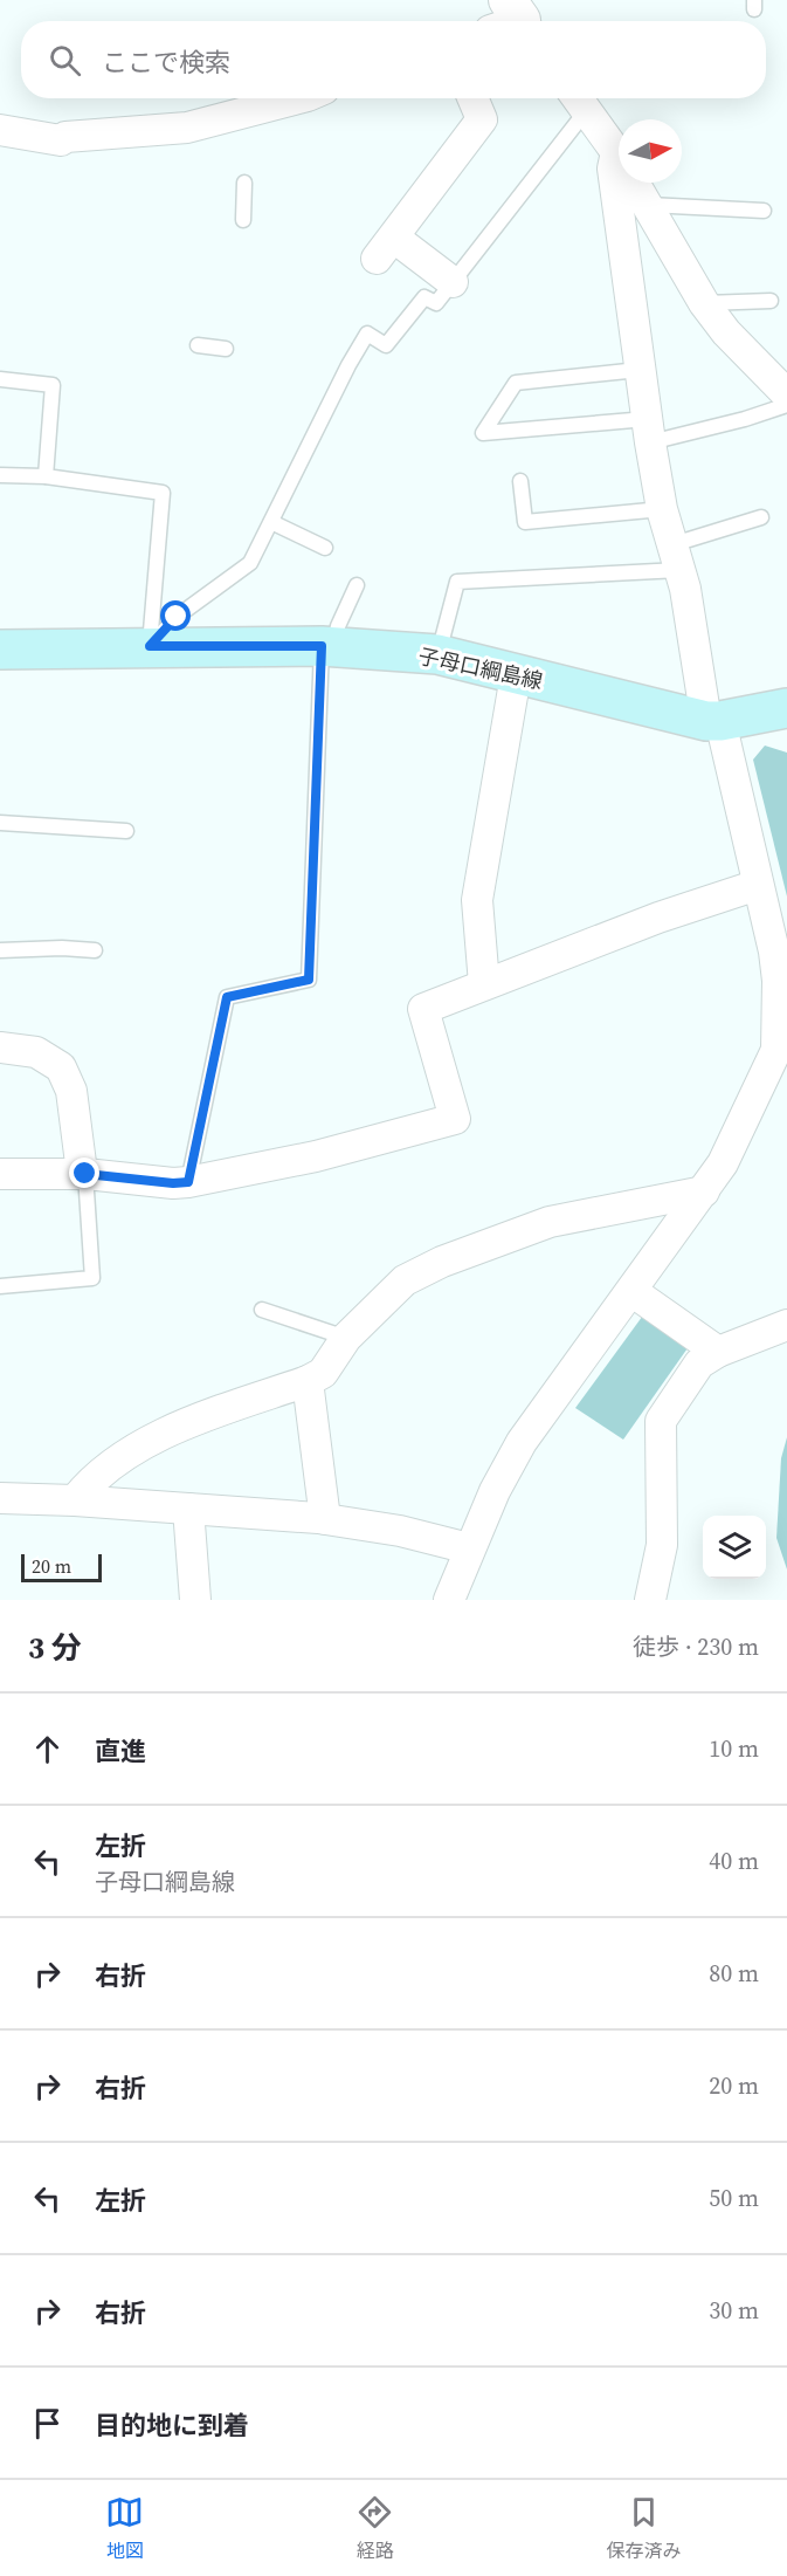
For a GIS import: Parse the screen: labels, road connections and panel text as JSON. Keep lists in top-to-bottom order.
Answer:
{
  "streets": {
    "main road": ["子母口綱島線"]
  },
  "scale_bar": "20 m",
  "north": "right",
  "page": {
    "search": "ここで検索",
    "scale": "20 m",
    "heading": ["3 分", "徒歩 · 230 m"],
    "list": [
      ["直進", "10 m"],
      ["左折", "子母口綱島線", "40 m"],
      ["右折", "80 m"],
      ["右折", "20 m"],
      ["左折", "50 m"],
      ["右折", "30 m"],
      "目的地に到着"
    ],
    "nav": ["地図", "経路", "保存済み"]
  }
}
